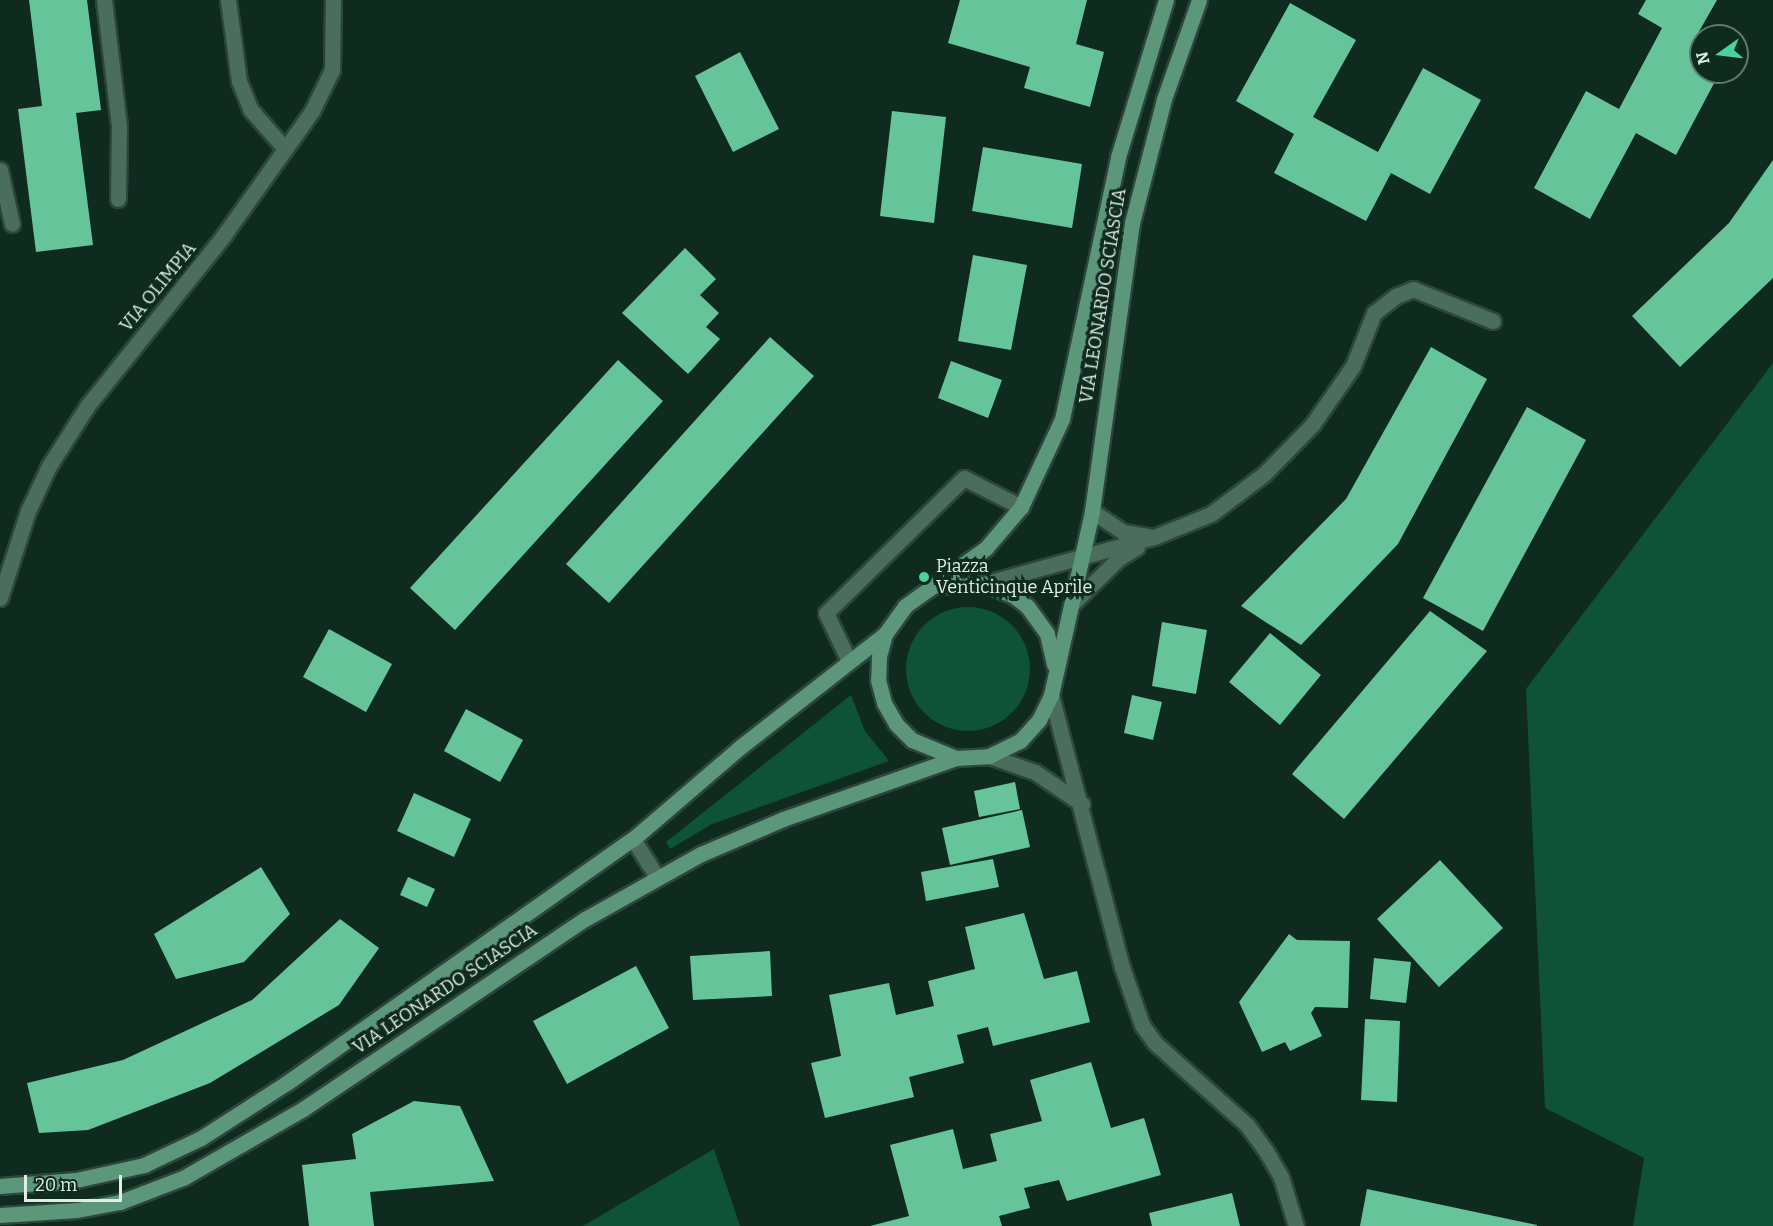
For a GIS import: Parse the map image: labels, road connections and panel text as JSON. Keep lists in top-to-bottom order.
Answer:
{
  "streets": {
    "street": ["VIA OLIMPIA", "VIA LEONARDO SCIASCIA"]
  },
  "places": ["Piazza Venticinque Aprile"],
  "scale_bar": "20 m",
  "north": "left"
}
